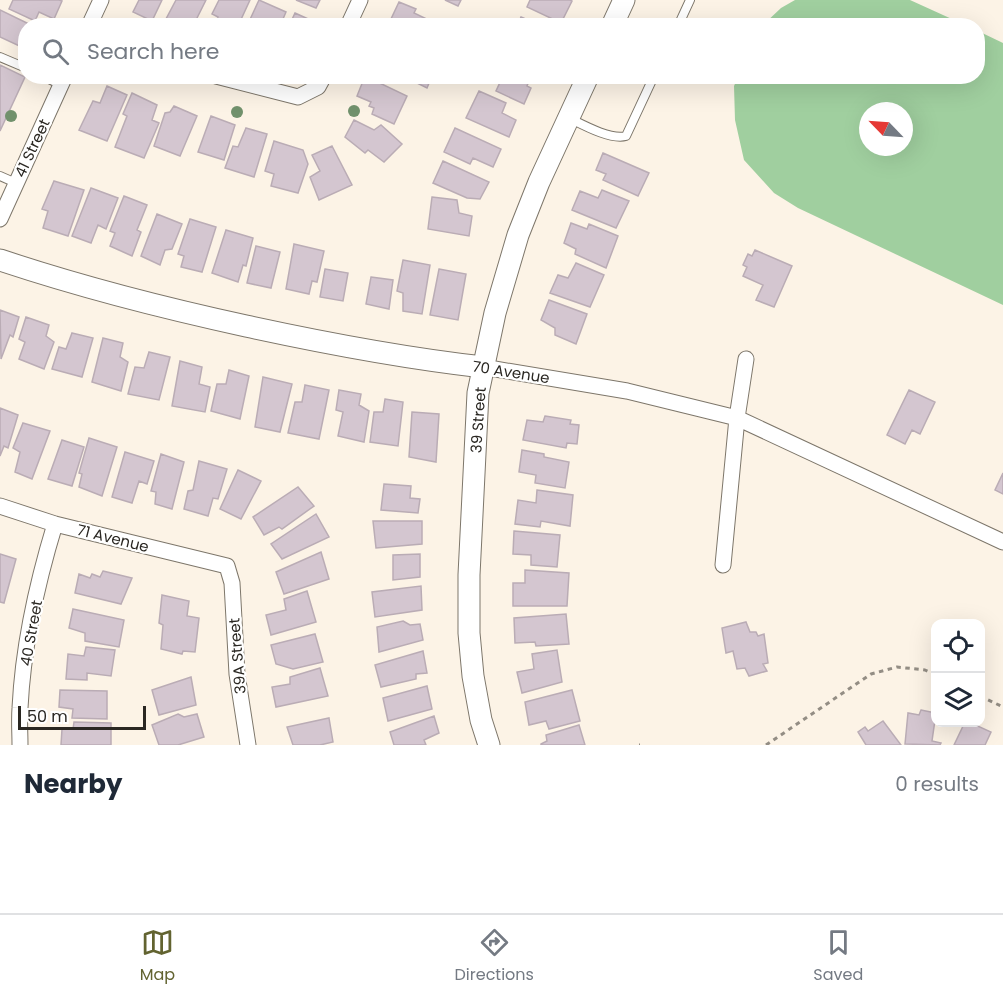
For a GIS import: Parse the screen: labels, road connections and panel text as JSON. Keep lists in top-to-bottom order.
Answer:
{
  "streets": {
    "street": [
      "41 Street",
      "70 Avenue",
      "39 Street",
      "71 Avenue",
      "40 Street",
      "39A Street"
    ]
  },
  "crossings": [
    ["70 Avenue", "39 Street"],
    ["71 Avenue", "40 Street"],
    ["71 Avenue", "39A Street"]
  ],
  "scale_bar": "50 m",
  "north": "top left",
  "page": {
    "search": "Search here",
    "scale": "50 m",
    "heading": ["Nearby", "0 results"],
    "nav": ["Map", "Directions", "Saved"]
  }
}
